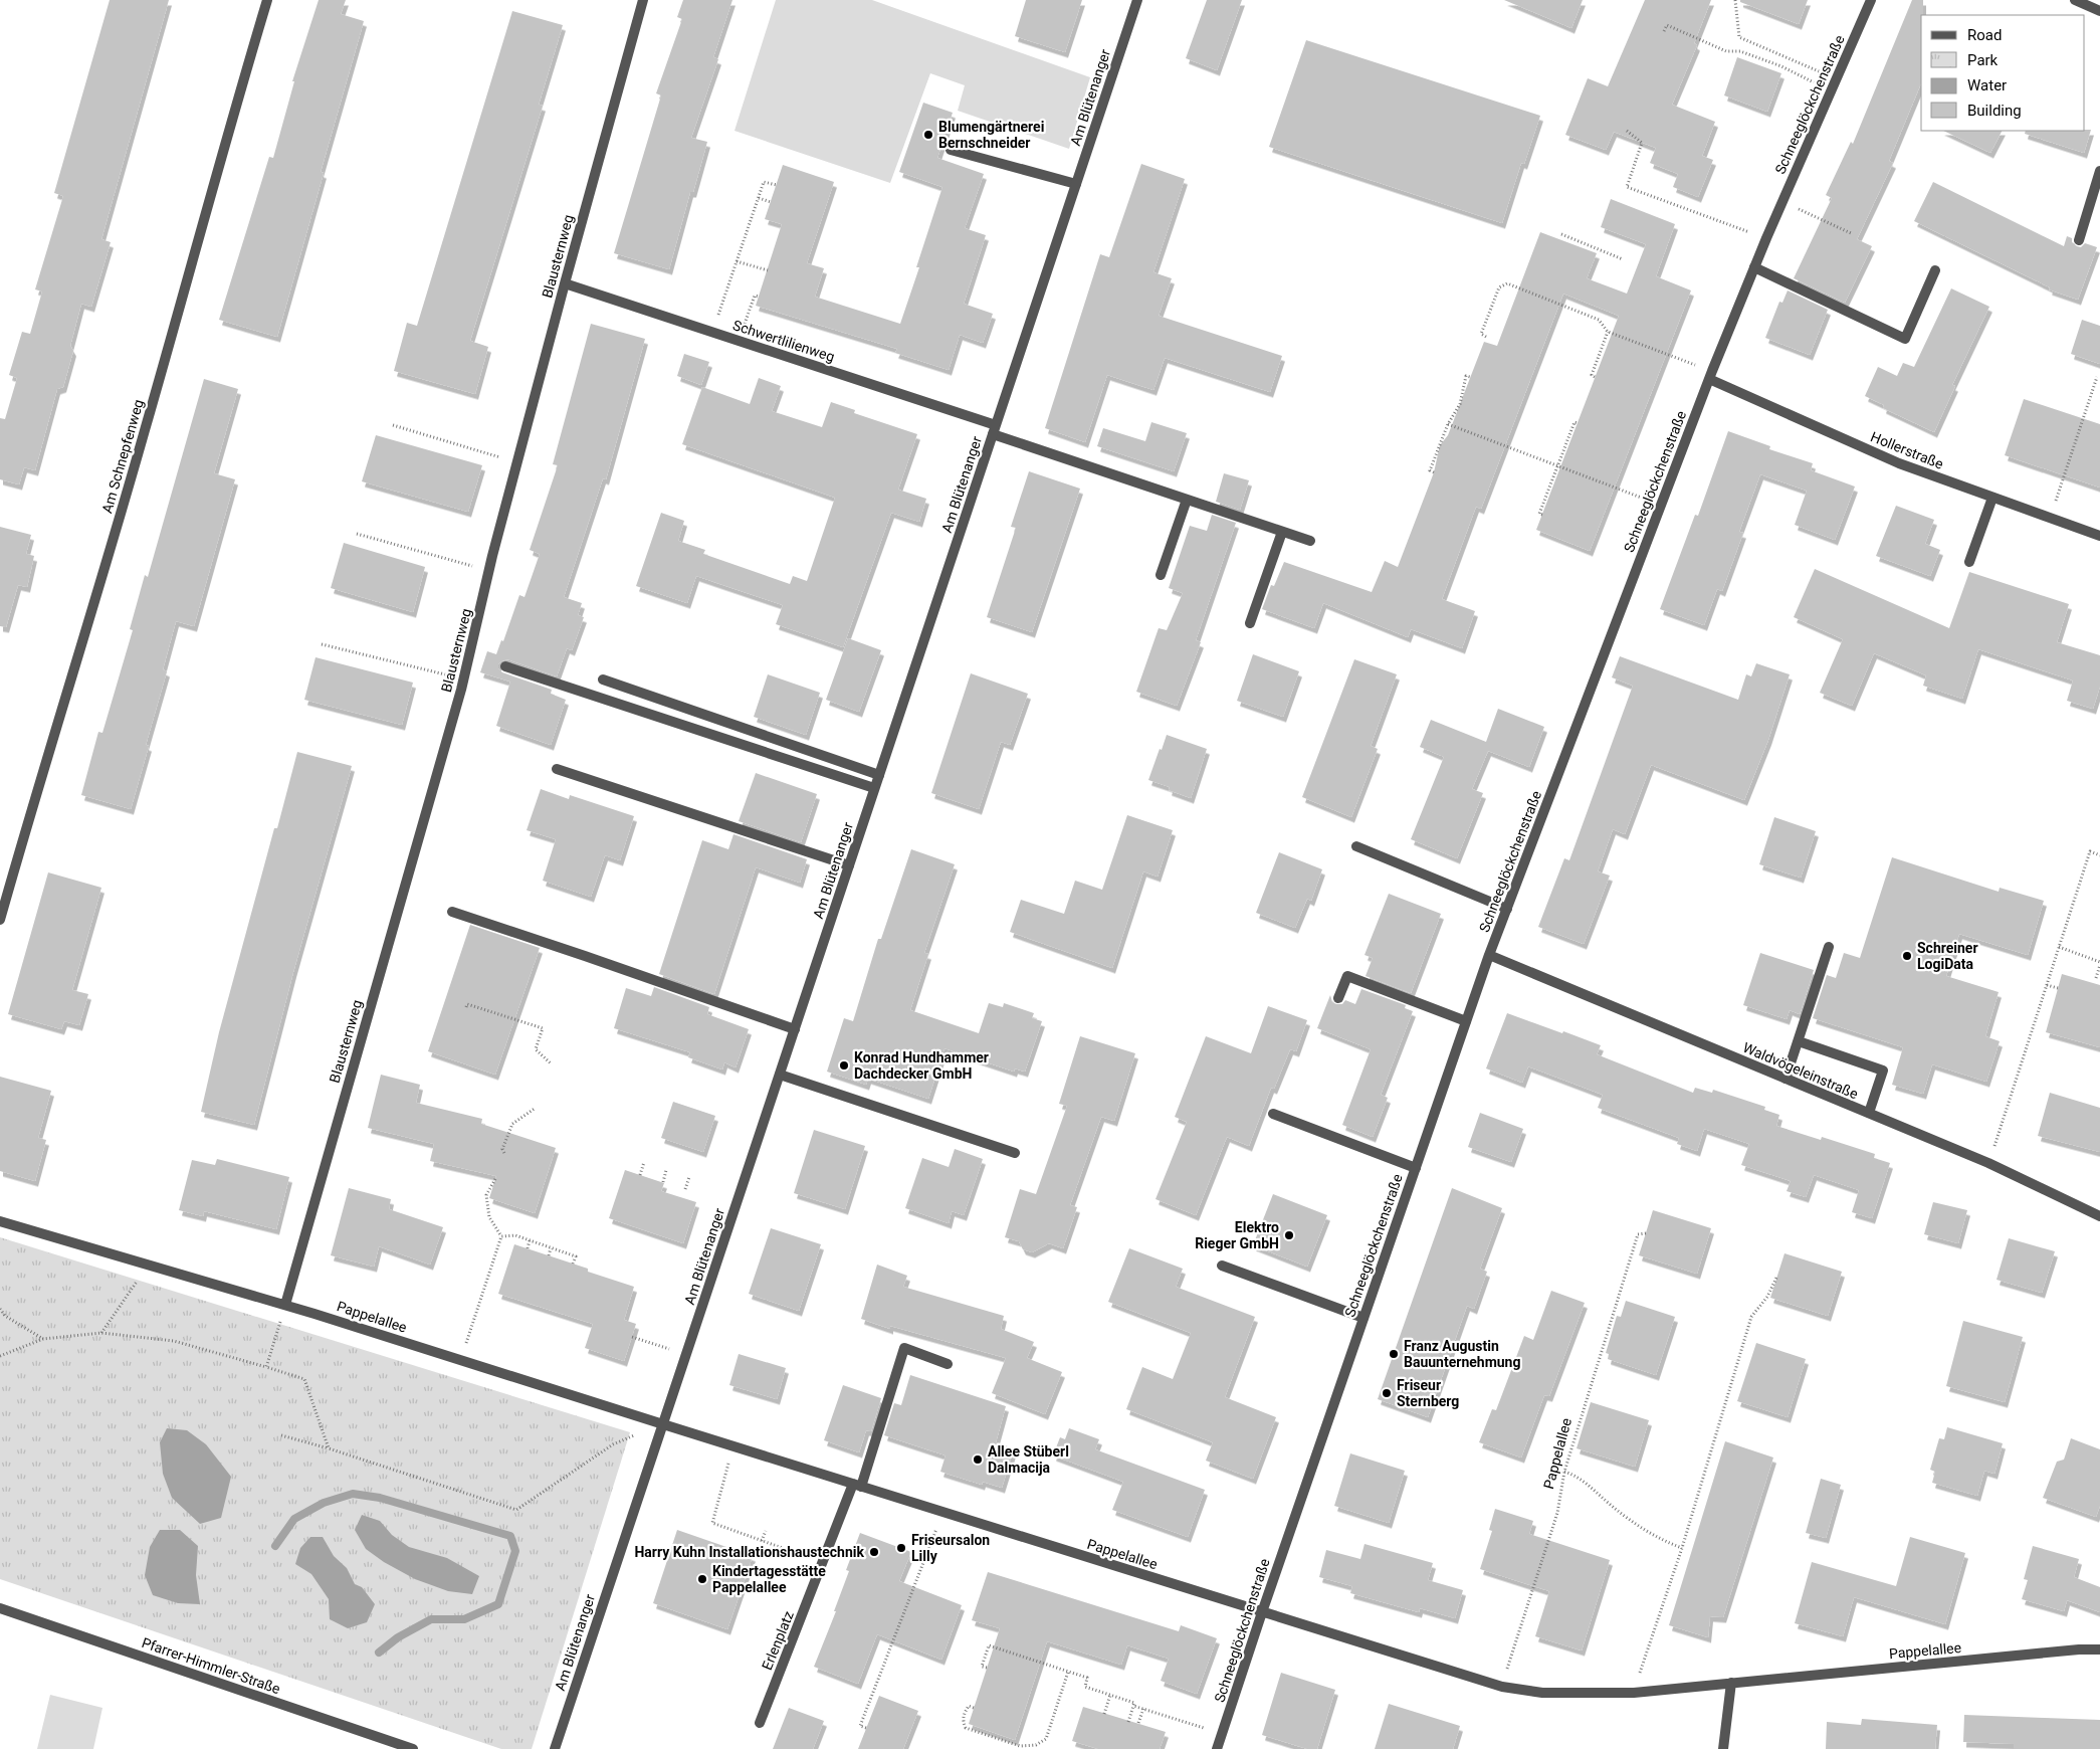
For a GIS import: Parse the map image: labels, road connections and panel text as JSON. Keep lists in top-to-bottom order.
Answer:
{
  "streets": {
    "street": [
      "Am Blütenanger",
      "Schneeglöckchenstraße",
      "Blausternweg",
      "Schwertlilienweg",
      "Hollerstraße",
      "Am Schnepfenweg",
      "Waldvögeleinstraße",
      "Pappelallee",
      "Erlenplatz",
      "Pfarrer-Himmler-Straße"
    ]
  },
  "crossings": [
    ["Am Blütenanger", "Schwertlilienweg"],
    ["Am Blütenanger", "Pappelallee"],
    ["Schneeglöckchenstraße", "Hollerstraße"],
    ["Schneeglöckchenstraße", "Waldvögeleinstraße"],
    ["Schneeglöckchenstraße", "Pappelallee"],
    ["Blausternweg", "Schwertlilienweg"],
    ["Blausternweg", "Pappelallee"],
    ["Pappelallee", "Erlenplatz"]
  ],
  "places": [
    "Blumengärtnerei Bernschneider",
    "Schreiner LogiData",
    "Konrad Hundhammer Dachdecker GmbH",
    "Elektro Rieger GmbH",
    "Franz Augustin Bauunternehmung",
    "Friseur Sternberg",
    "Allee Stüberl Dalmacija",
    "Friseursalon Lilly",
    "Harry Kuhn Installationshaustechnik",
    "Kindertagesstätte Pappelallee"
  ],
  "legend": [
    "Road",
    "Park",
    "Water",
    "Building"
  ]
}
